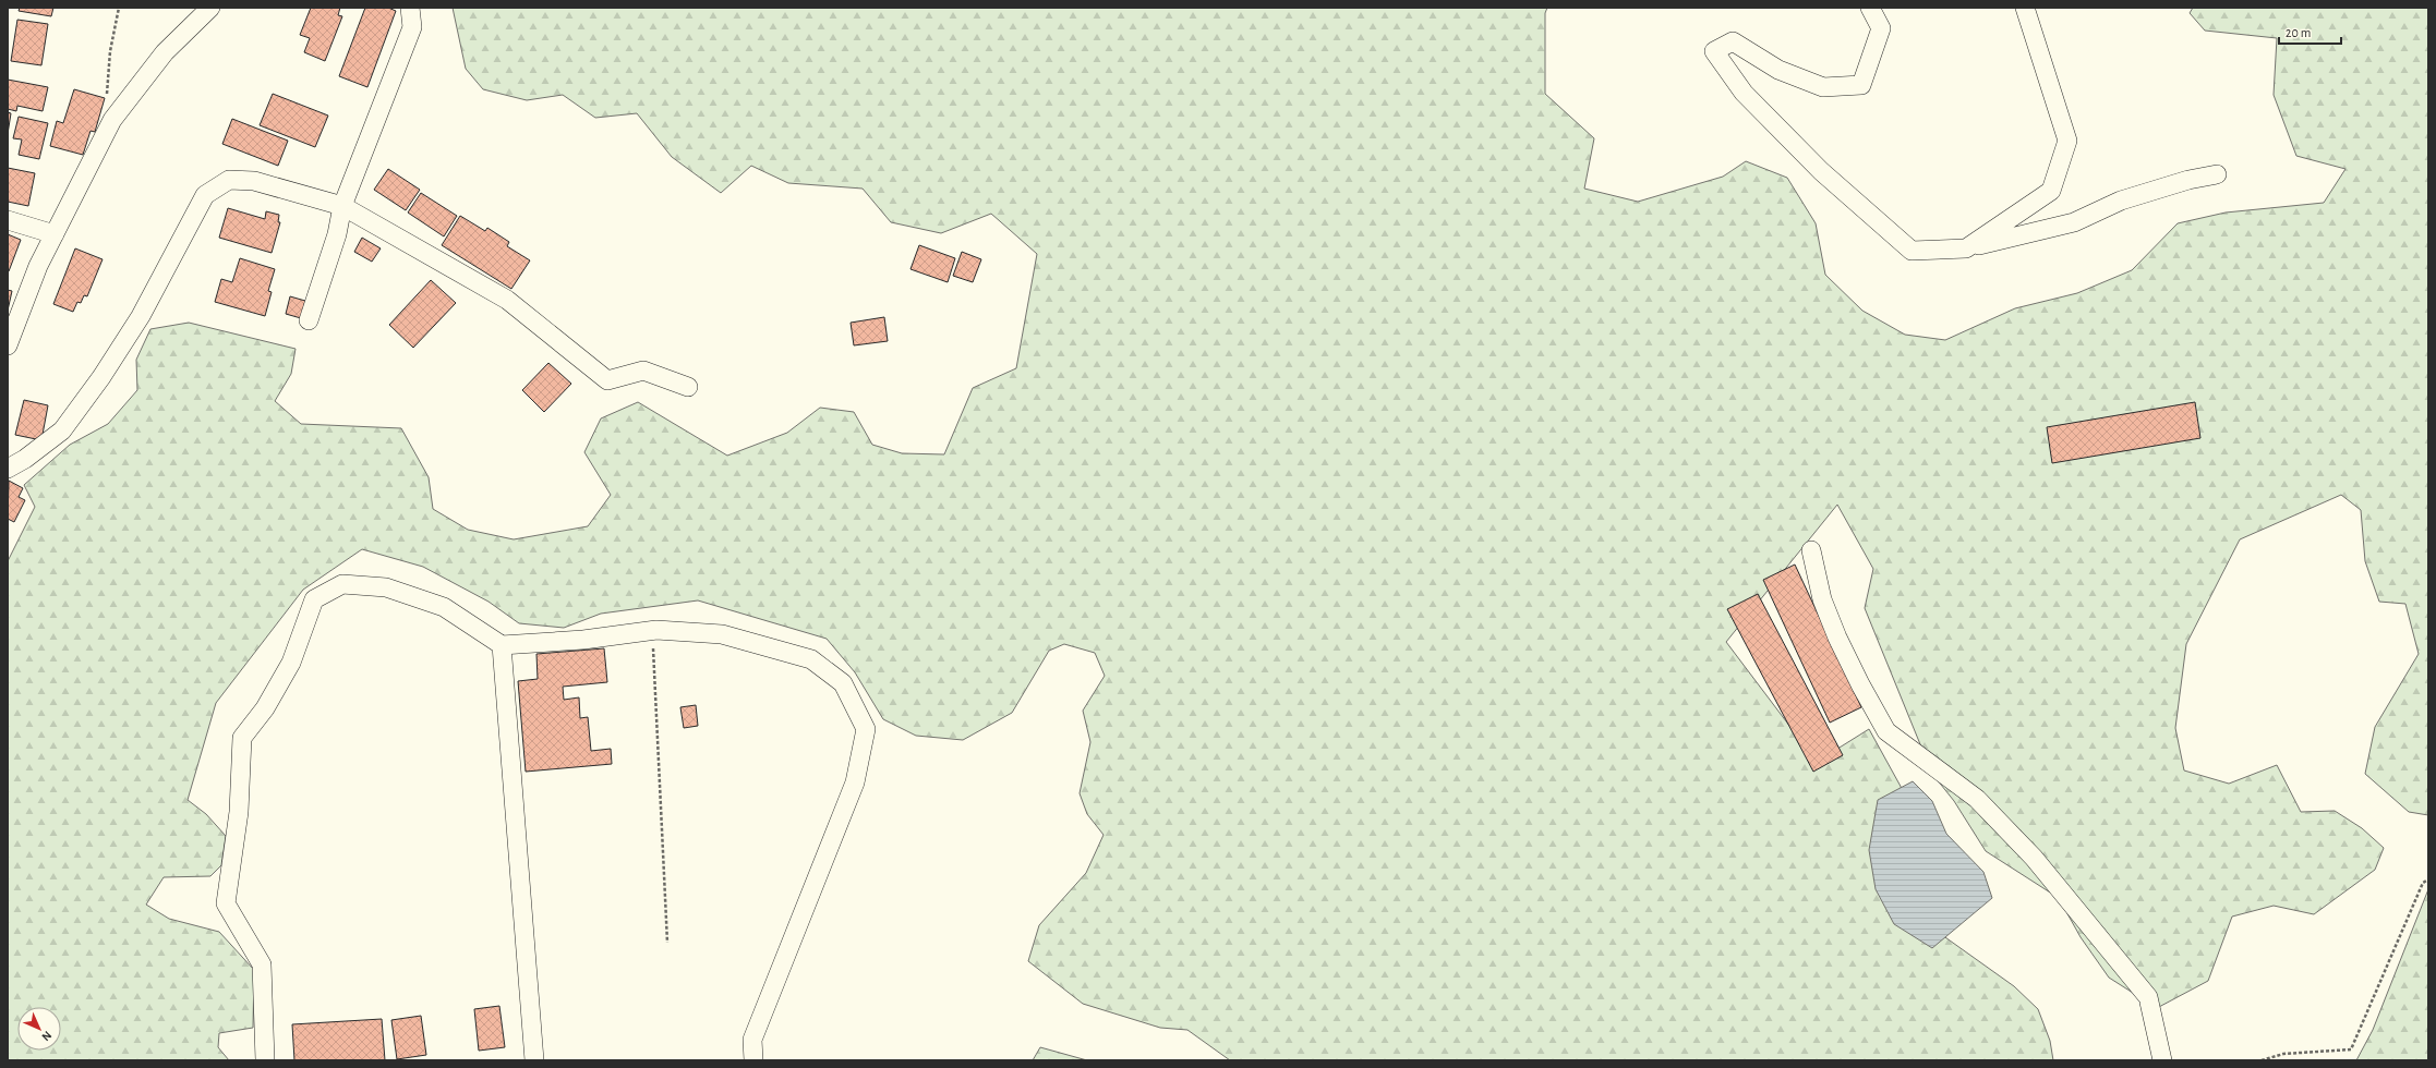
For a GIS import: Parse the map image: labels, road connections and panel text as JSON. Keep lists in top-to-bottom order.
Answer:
{
  "scale_bar": "20 m",
  "north": "bottom right"
}
